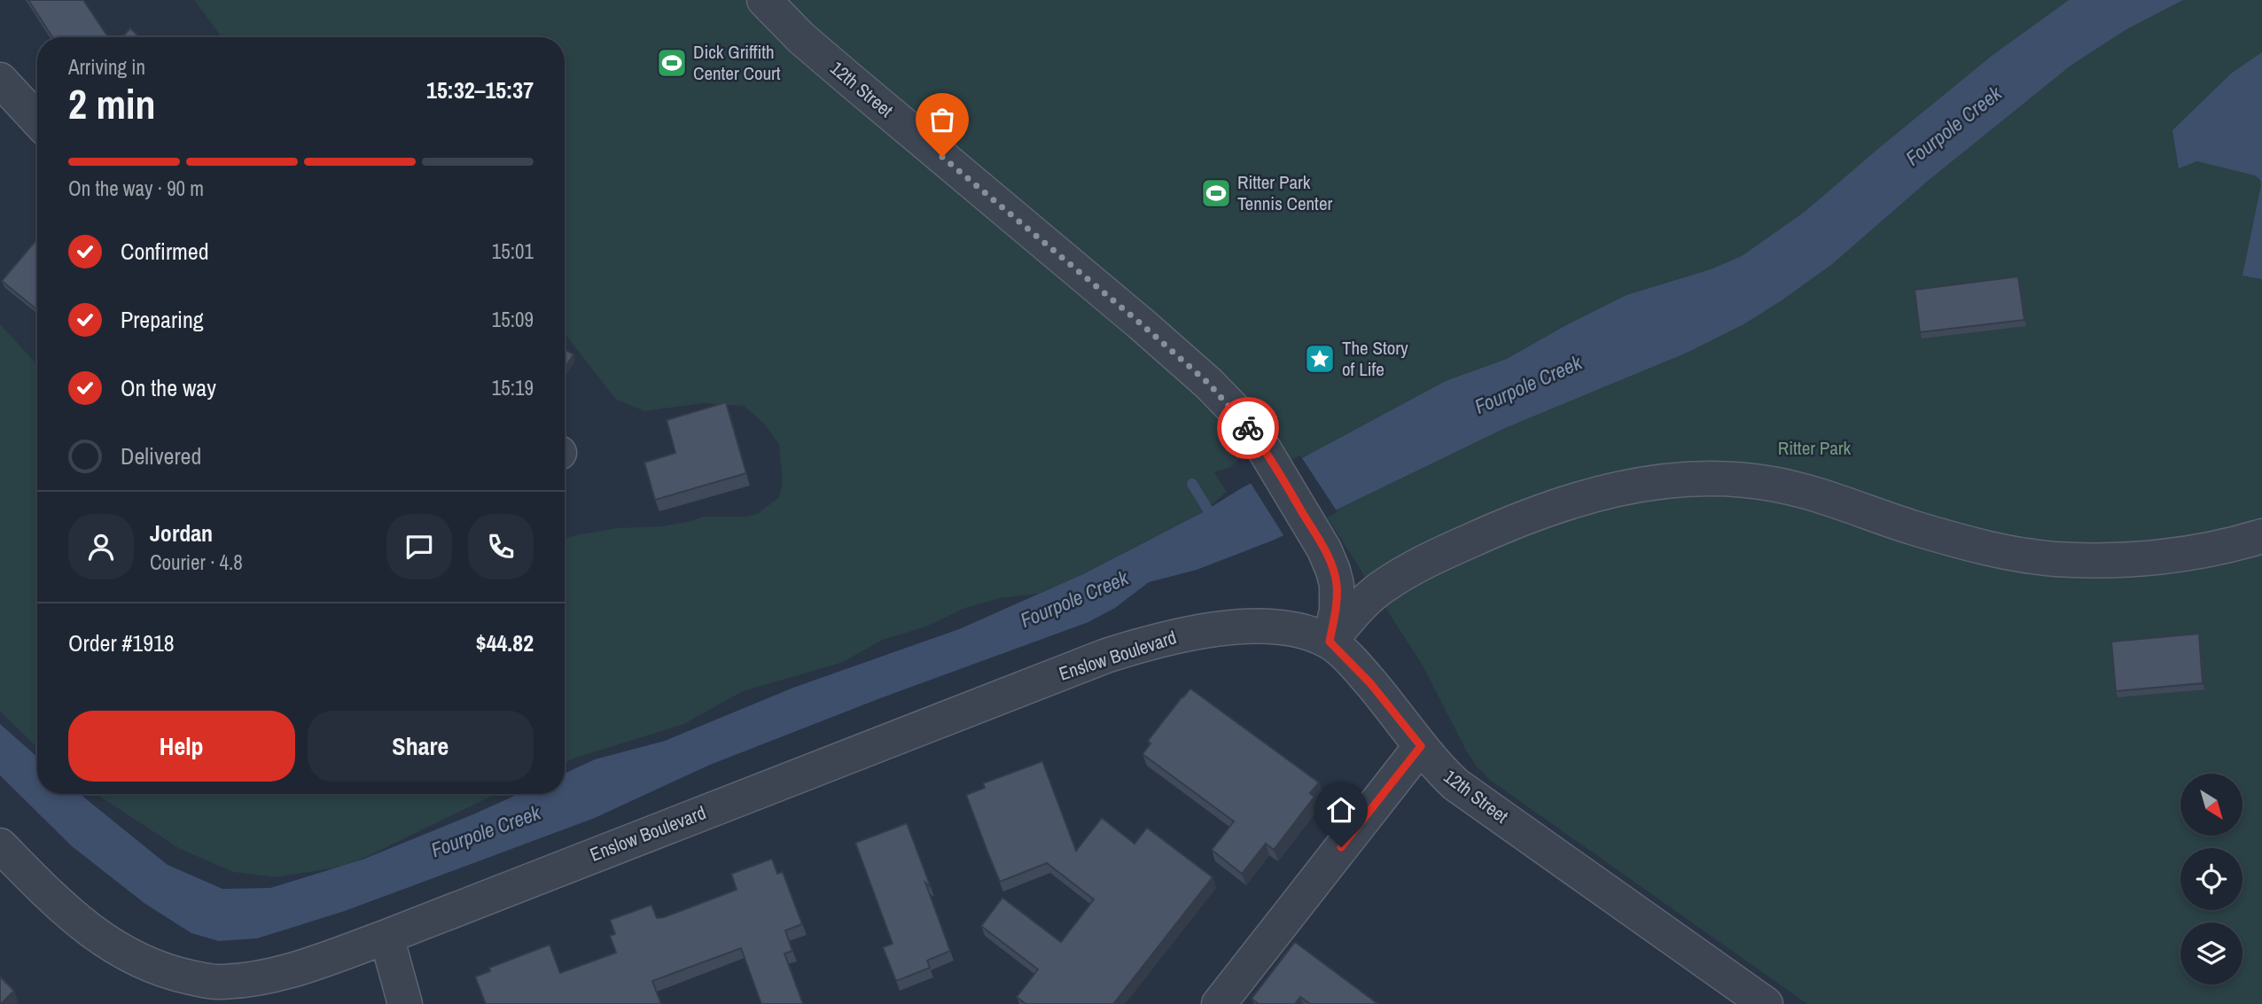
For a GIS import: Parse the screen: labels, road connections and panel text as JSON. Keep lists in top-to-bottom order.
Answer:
{
  "streets": {
    "street": ["12th Street", "Enslow Boulevard"]
  },
  "crossings": [
    ["12th Street", "Enslow Boulevard"]
  ],
  "water": ["Fourpole Creek"],
  "parks": ["Ritter Park"],
  "places": {
    "sports": ["Dick Griffith Center Court", "Ritter Park Tennis Center"],
    "place": ["The Story of Life"]
  },
  "north": "bottom right",
  "page": {
    "heading": ["2 min", "Arriving in", "15:32–15:37"],
    "panel": [
      "Jordan",
      "Courier · 4.8",
      "Order #1918",
      "$44.82"
    ],
    "bar": "On the way · 90 m",
    "list": [
      ["Confirmed", "15:01"],
      ["Preparing", "15:09"],
      ["On the way", "15:19"],
      "Delivered"
    ],
    "buttons": ["Help", "Share"]
  }
}
